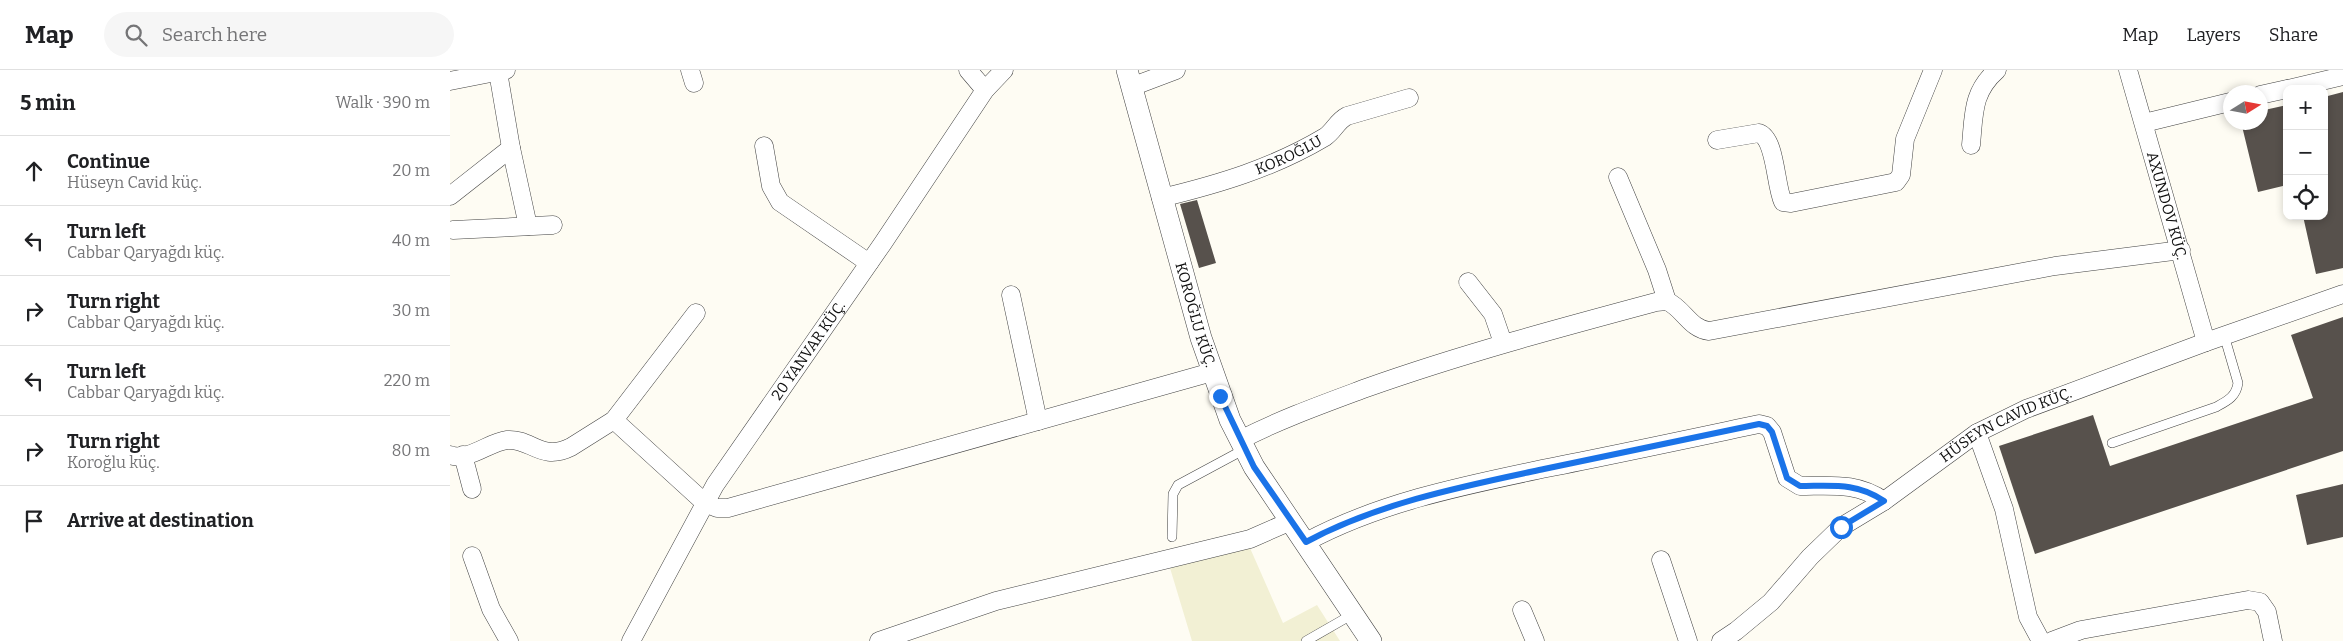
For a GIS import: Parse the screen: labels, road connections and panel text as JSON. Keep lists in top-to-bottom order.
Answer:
{
  "streets": {
    "street": [
      "KOROĞLU",
      "AXUNDOV KÜÇ.",
      "KOROĞLU KÜÇ.",
      "20 YANVAR KÜÇ.",
      "HÜSEYN CAVID KÜÇ."
    ]
  },
  "crossings": [
    ["KOROĞLU", "KOROĞLU KÜÇ."],
    ["AXUNDOV KÜÇ.", "HÜSEYN CAVID KÜÇ."]
  ],
  "north": "right",
  "page": {
    "header": "Map",
    "search": "Search here",
    "nav": ["Map", "Layers", "Share"],
    "heading": ["5 min", "Walk · 390 m"],
    "map_buttons": ["+", "−"],
    "list": [
      ["Continue", "Hüseyn Cavid küç.", "20 m"],
      ["Turn left", "Cabbar Qaryağdı küç.", "40 m"],
      ["Turn right", "Cabbar Qaryağdı küç.", "30 m"],
      ["Turn left", "Cabbar Qaryağdı küç.", "220 m"],
      ["Turn right", "Koroğlu küç.", "80 m"],
      "Arrive at destination"
    ]
  }
}
